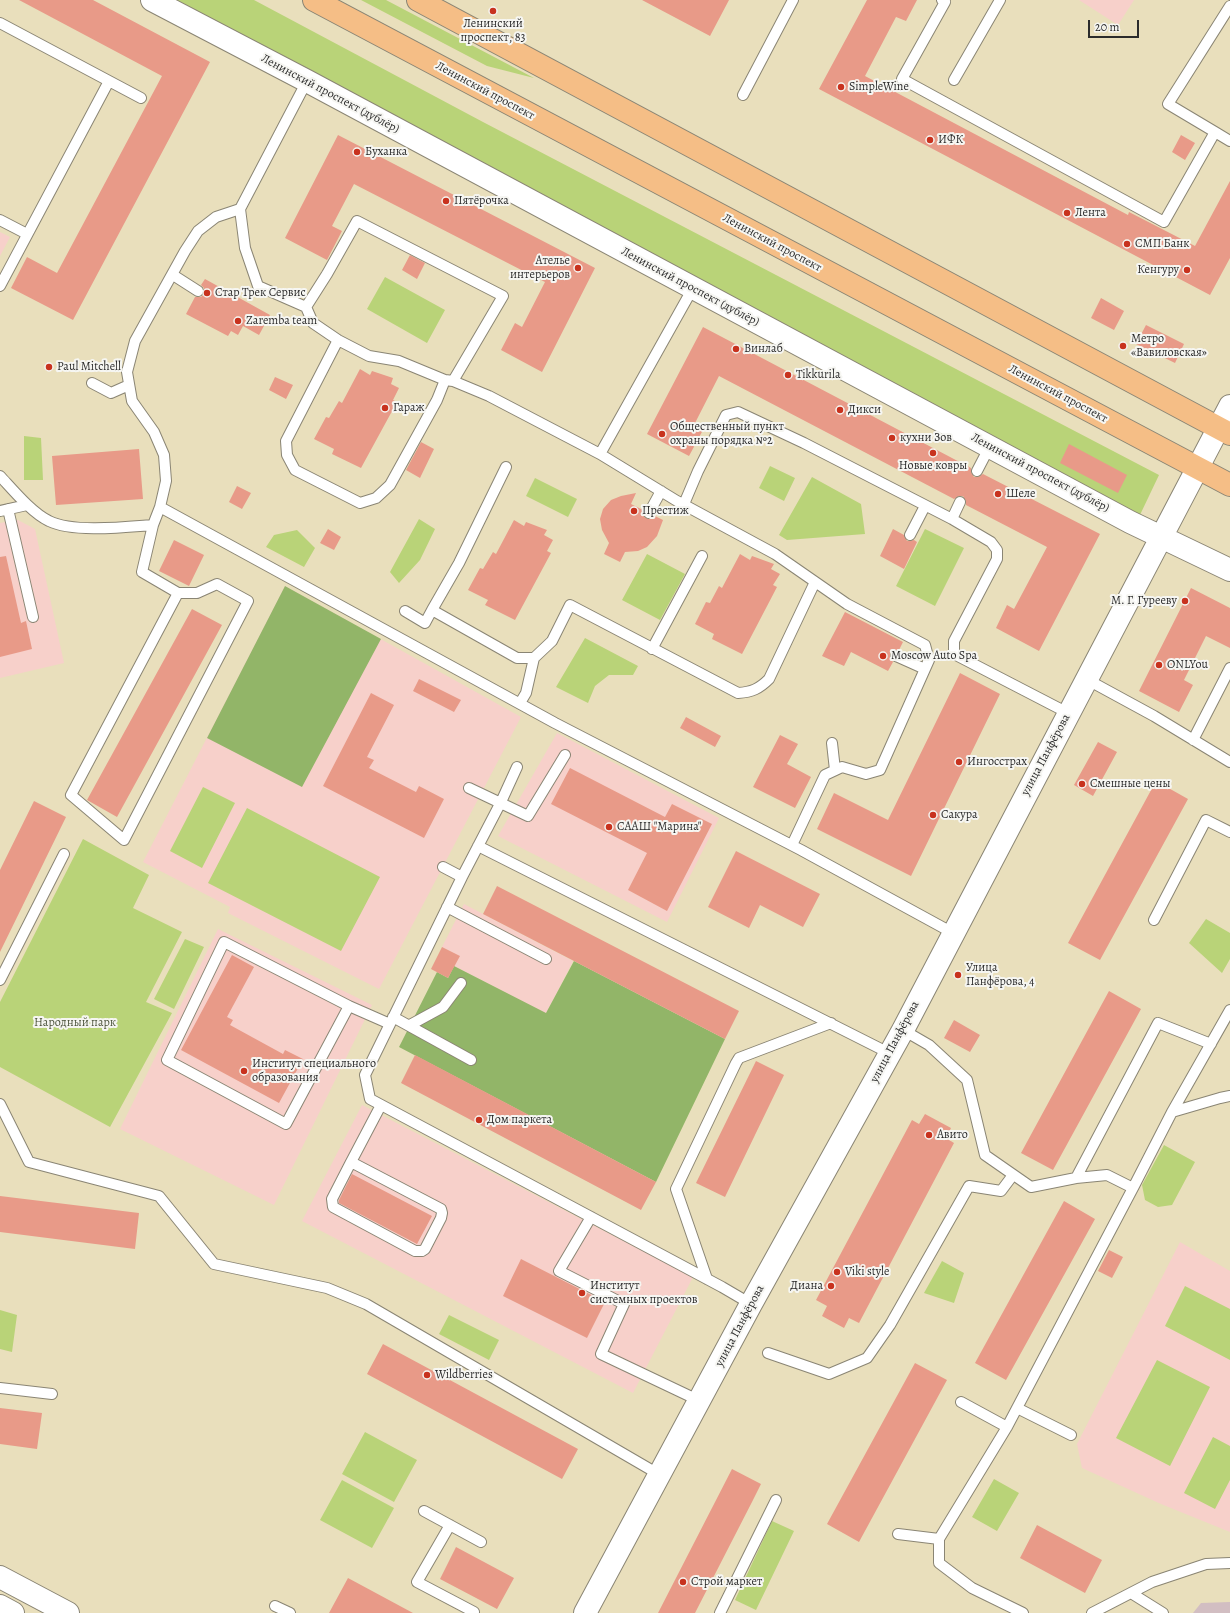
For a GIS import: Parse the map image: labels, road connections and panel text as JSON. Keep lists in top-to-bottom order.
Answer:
{
  "streets": {
    "main road": ["Ленинский проспект"],
    "street": ["Ленинский проспект (дублёр)", "улица Панфёрова"]
  },
  "crossings": [
    ["Ленинский проспект", "улица Панфёрова"],
    ["Ленинский проспект (дублёр)", "улица Панфёрова"]
  ],
  "parks": ["Народный парк"],
  "places": [
    "Ленинский проспект, 83",
    "SimpleWine",
    "ИФК",
    "Буханка",
    "Пятёрочка",
    "Лента",
    "СМП Банк",
    "Ателье интерьеров",
    "Кенгуру",
    "Стар Трек Сервис",
    "Zaremba team",
    "Метро «Вавиловская»",
    "Винлаб",
    "Paul Mitchell",
    "Tikkurila",
    "Гараж",
    "Дикси",
    "Общественный пункт охраны порядка №2",
    "кухни Зов",
    "Новые ковры",
    "Шеле",
    "Престиж",
    "М. Г. Гурееву",
    "Moscow Auto Spa",
    "ONLYou",
    "Ингосстрах",
    "Смешные цены",
    "Сакура",
    "СААШ \"Марина\"",
    "Улица Панфёрова, 4",
    "Институт специального образования",
    "Дом паркета",
    "Авито",
    "Viki style",
    "Диана",
    "Институт системных проектов",
    "Wildberries",
    "Строй маркет"
  ],
  "scale_bar": "20 m"
}
